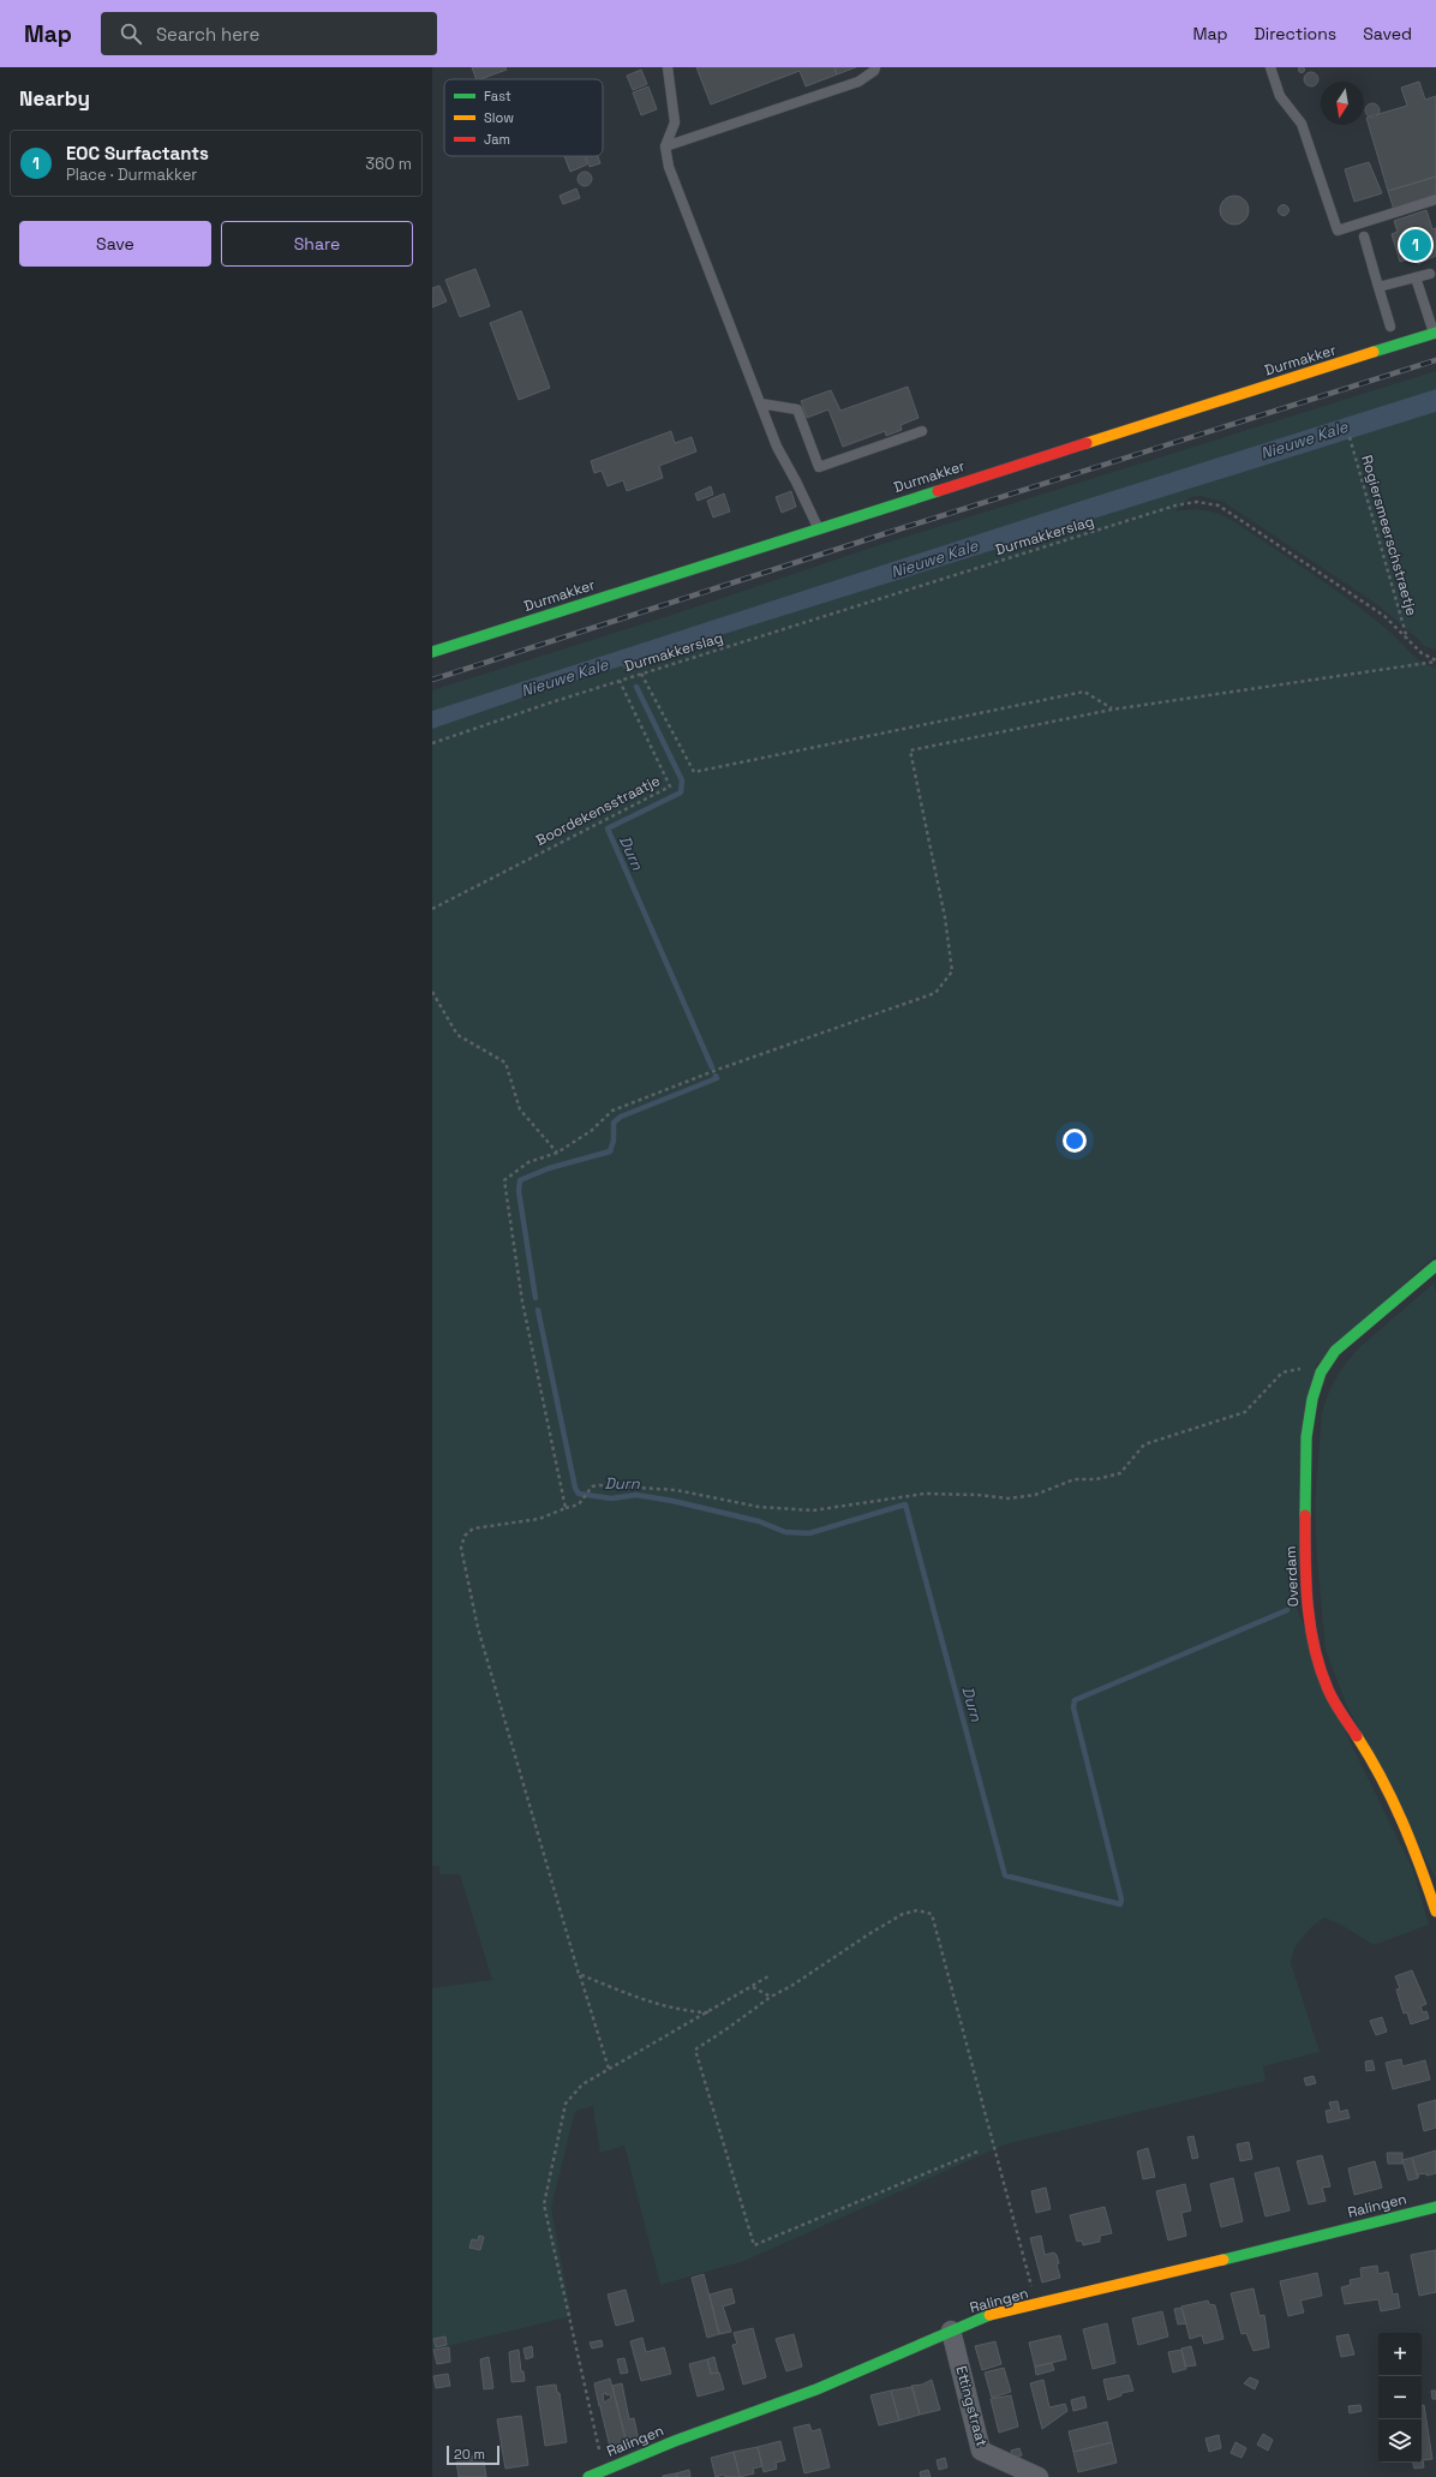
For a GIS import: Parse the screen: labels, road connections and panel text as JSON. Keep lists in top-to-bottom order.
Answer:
{
  "streets": {
    "street": [
      "Durmakker",
      "Overdam",
      "Ralingen",
      "Ettingstraat"
    ],
    "path": ["Durmakkerslag", "Rogiersmeerschstraetje", "Boordekensstraatje"]
  },
  "crossings": [
    ["Durmakkerslag", "Rogiersmeerschstraetje"],
    ["Durmakkerslag", "Boordekensstraatje"],
    ["Ralingen", "Ettingstraat"]
  ],
  "water": ["Nieuwe Kale", "Durn"],
  "legend": ["Fast", "Slow", "Jam"],
  "scale_bar": "20 m",
  "north": "bottom",
  "page": {
    "header": "Map",
    "search": "Search here",
    "nav": ["Map", "Directions", "Saved"],
    "heading": "Nearby",
    "list": [
      {
        "mark": "1",
        "name": "EOC Surfactants",
        "note": "Place · Durmakker",
        "value": "360 m"
      }
    ],
    "buttons": ["Save", "Share"],
    "pins": "1",
    "map_buttons": ["+", "−"],
    "scale": "20 m"
  }
}
